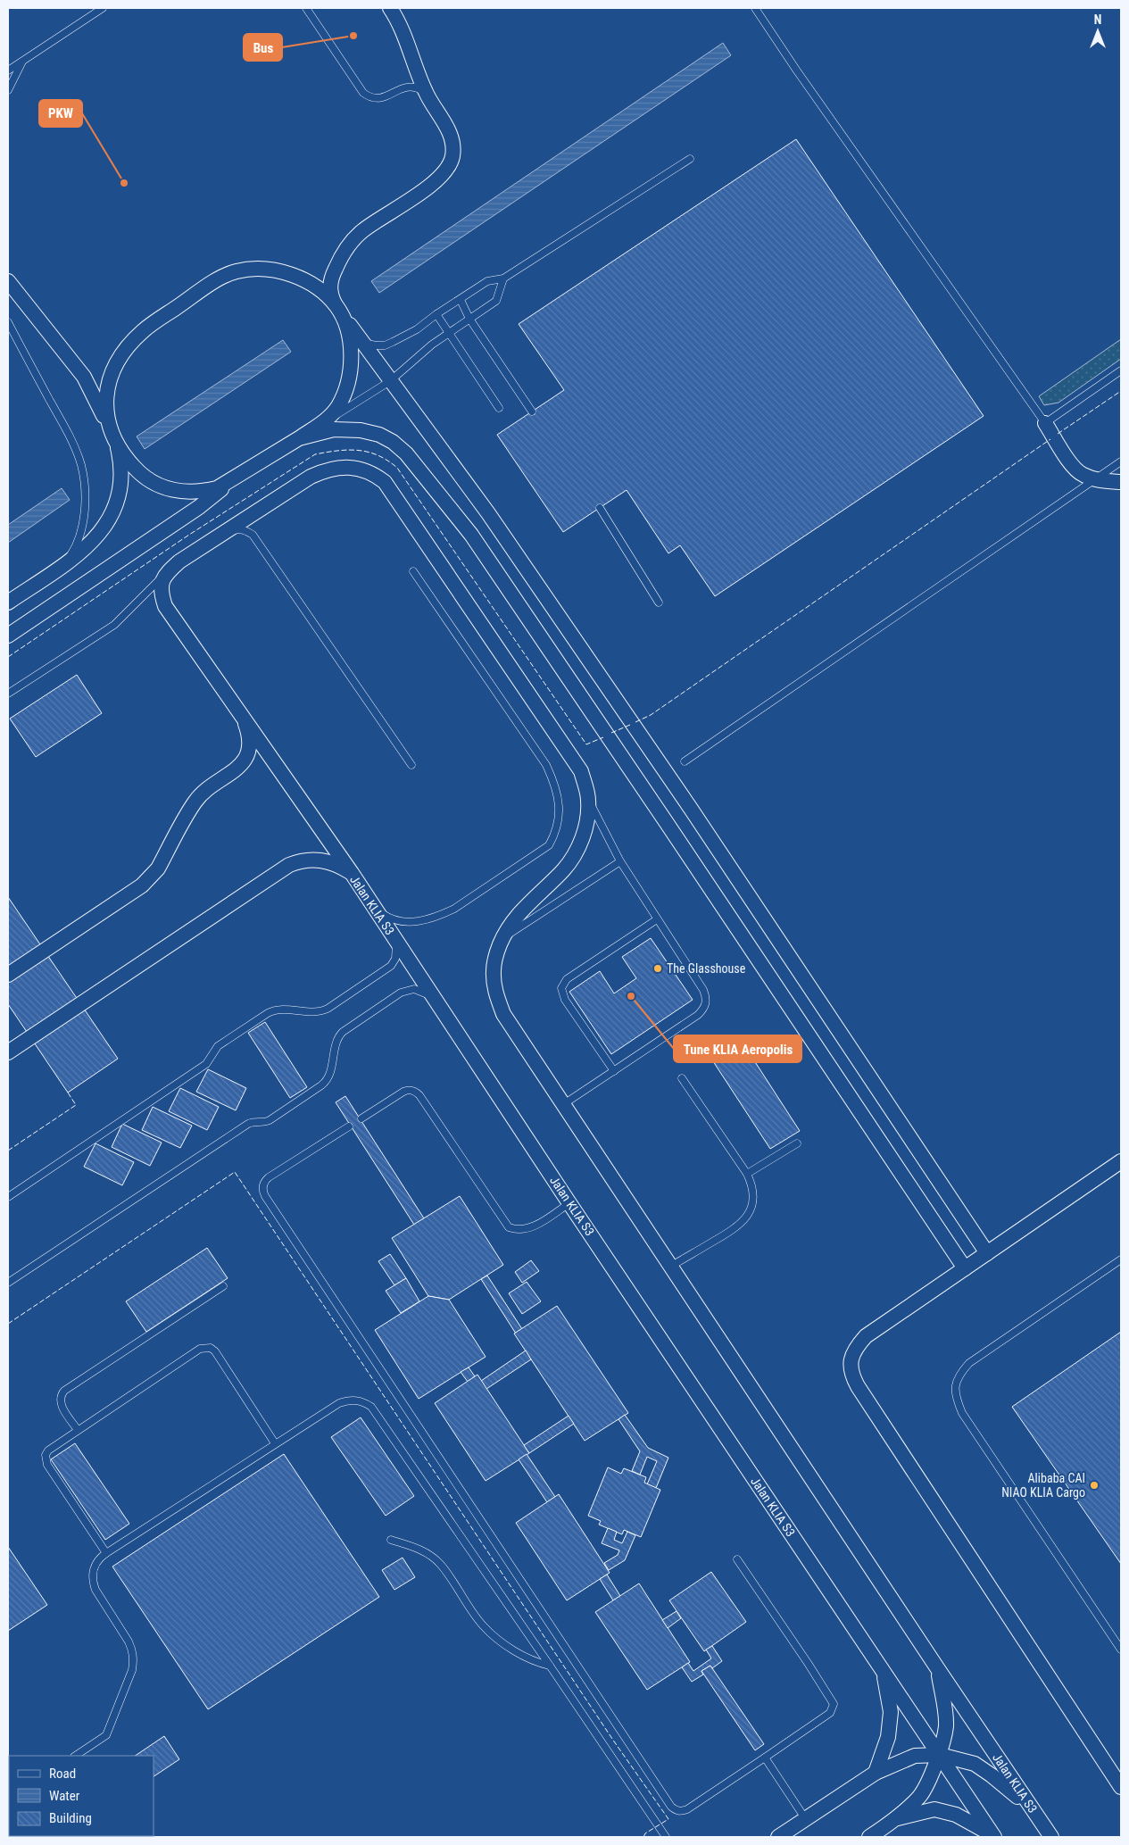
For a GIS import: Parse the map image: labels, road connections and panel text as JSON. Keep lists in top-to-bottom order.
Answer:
{
  "streets": {
    "street": ["Jalan KLIA S3"]
  },
  "places": [
    "Bus",
    "PKW",
    "The Glasshouse",
    "Tune KLIA Aeropolis",
    "Alibaba CAI NIAO KLIA Cargo"
  ],
  "legend": ["Road", "Water", "Building"],
  "north": "top"
}
